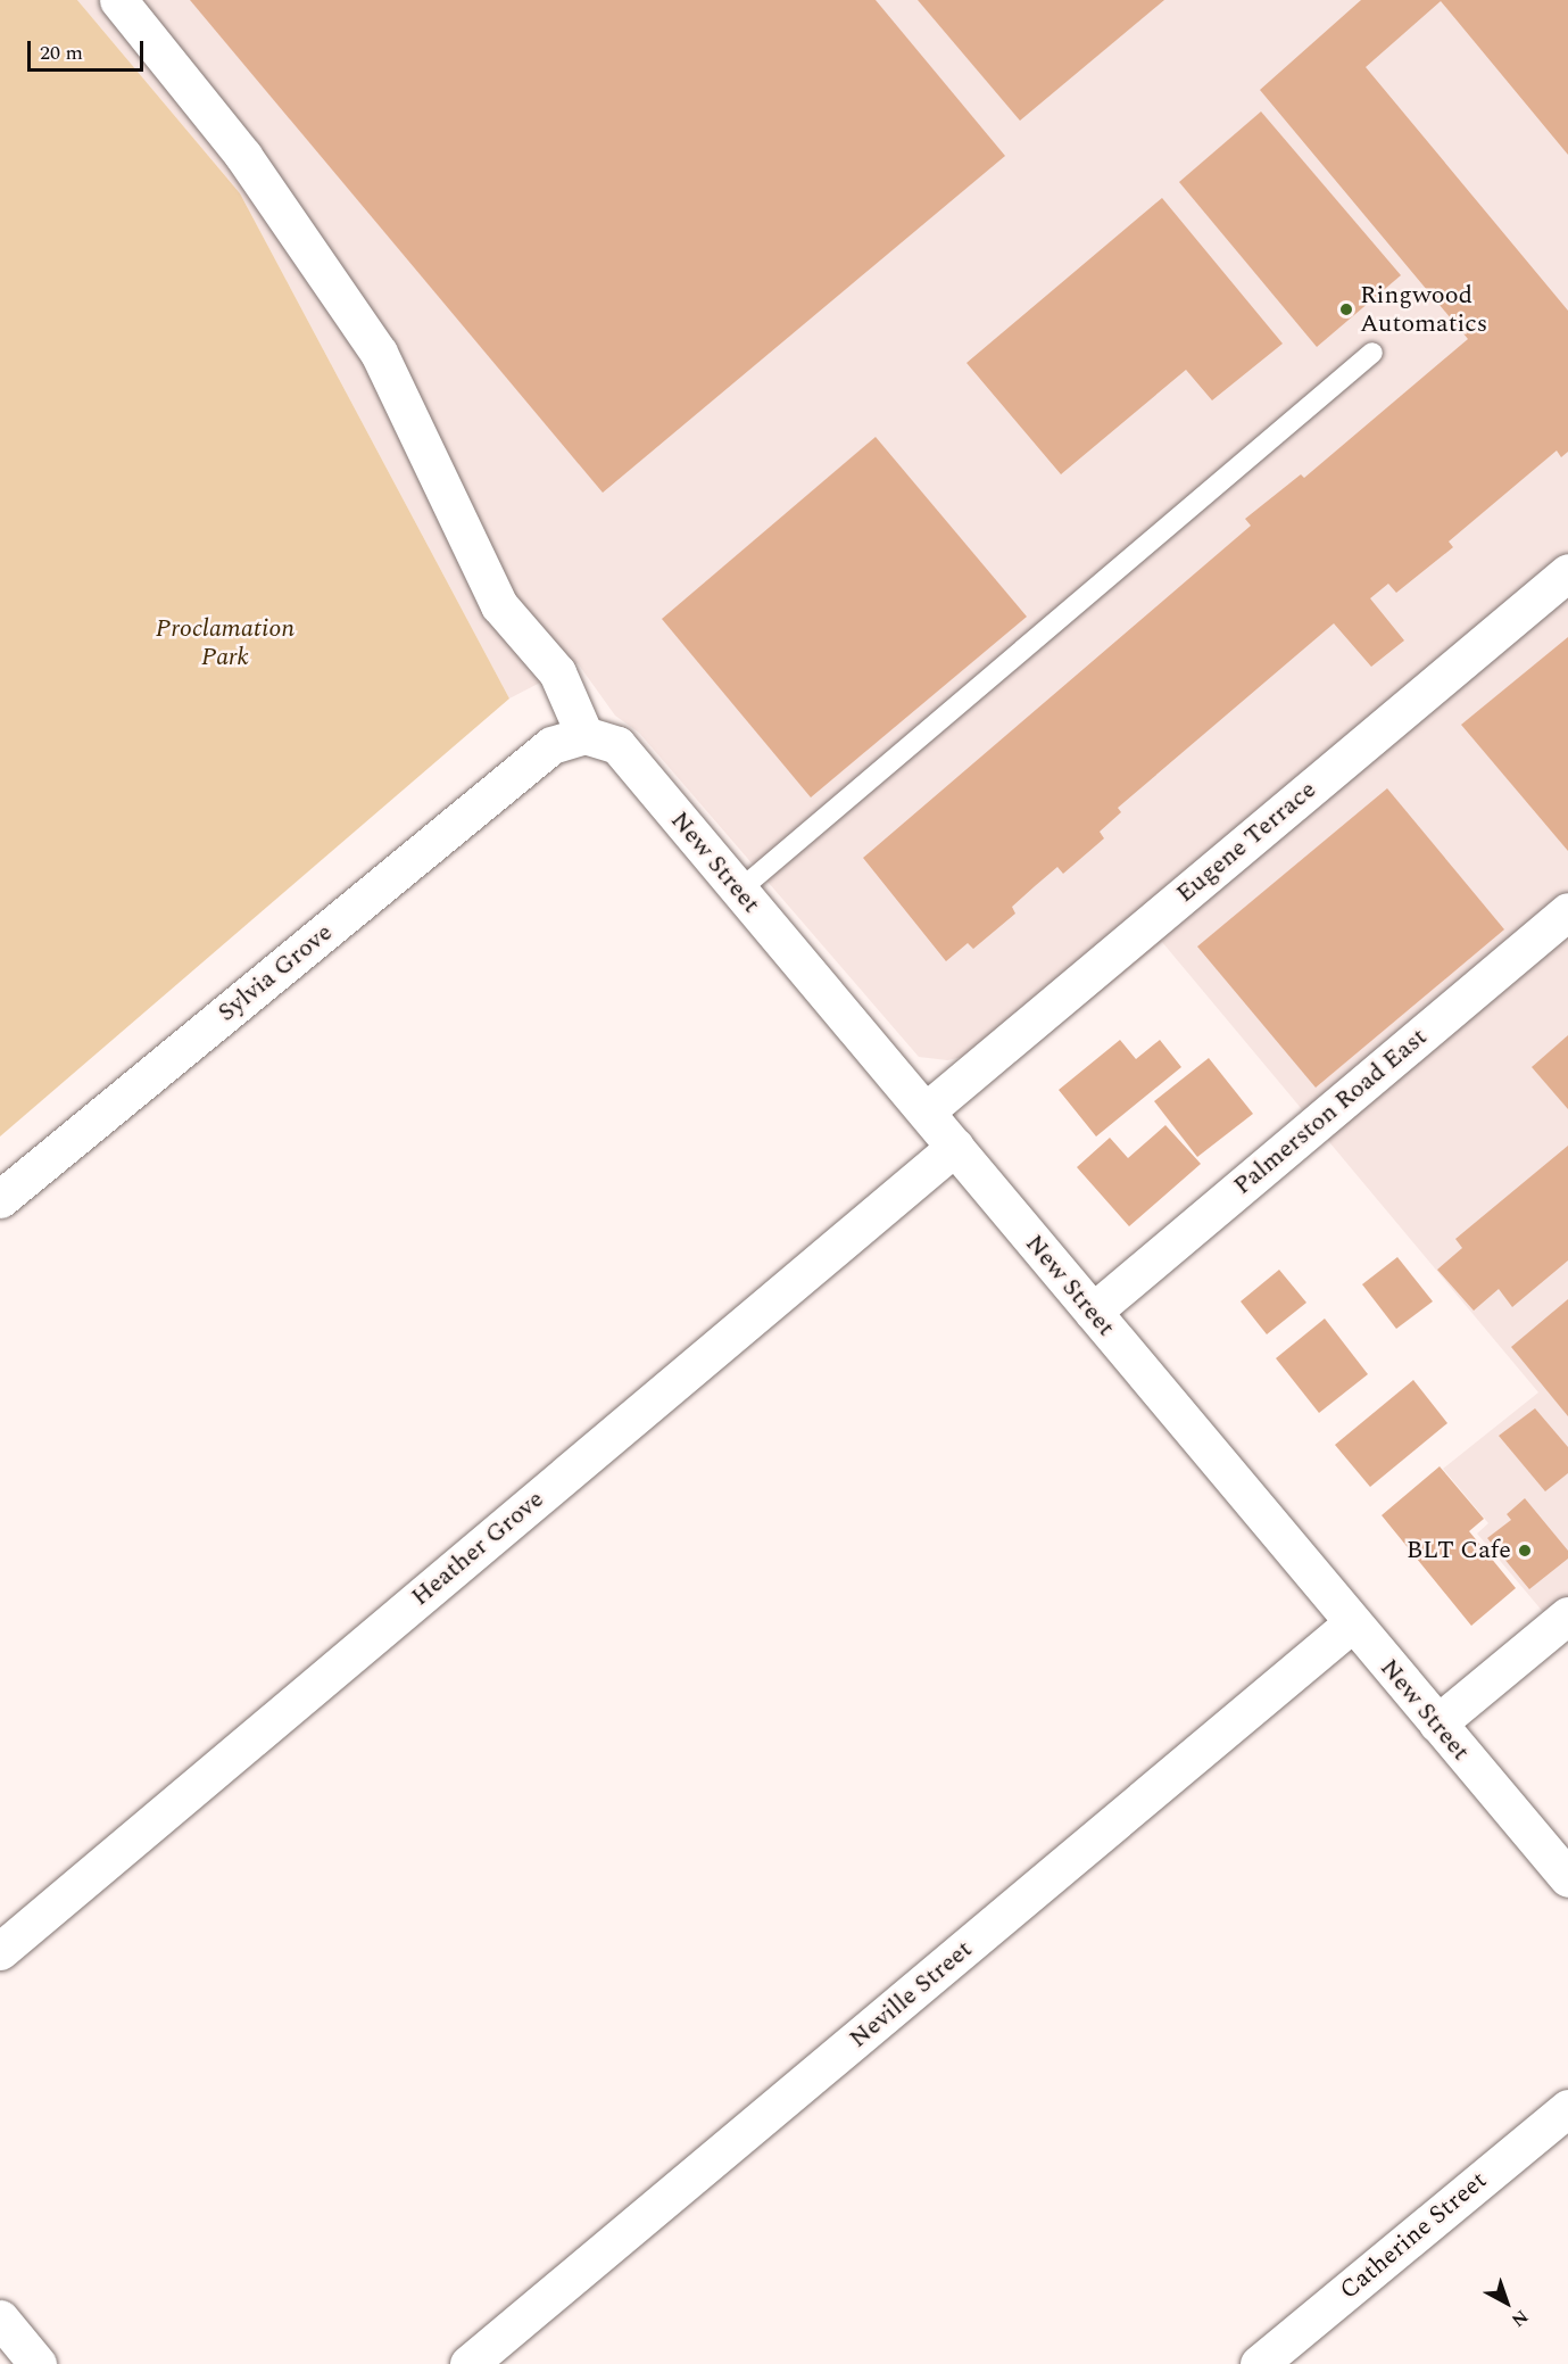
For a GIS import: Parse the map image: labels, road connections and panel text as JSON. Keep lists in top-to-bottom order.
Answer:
{
  "streets": {
    "street": [
      "Eugene Terrace",
      "New Street",
      "Sylvia Grove",
      "Palmerston Road East",
      "Heather Grove",
      "Neville Street",
      "Catherine Street"
    ]
  },
  "crossings": [
    ["Eugene Terrace", "New Street"],
    ["New Street", "Sylvia Grove"],
    ["New Street", "Palmerston Road East"],
    ["New Street", "Heather Grove"],
    ["New Street", "Neville Street"]
  ],
  "parks": ["Proclamation Park"],
  "places": ["Ringwood Automatics", "BLT Cafe"],
  "scale_bar": "20 m",
  "north": "bottom right"
}
